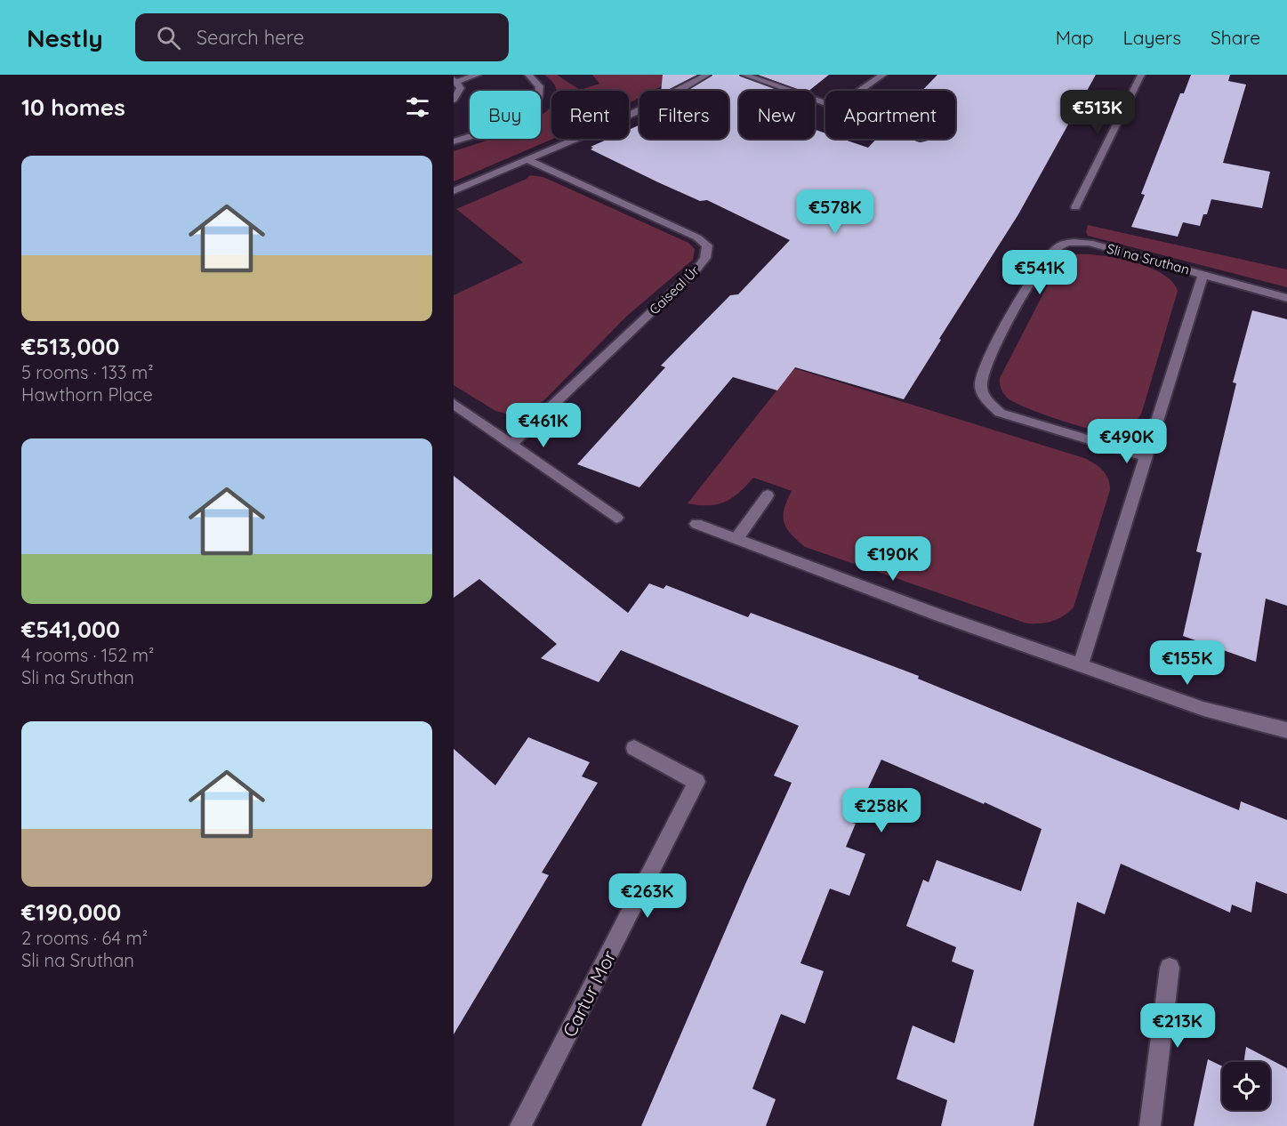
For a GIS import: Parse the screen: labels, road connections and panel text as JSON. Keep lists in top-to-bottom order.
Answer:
{
  "streets": {
    "street": ["Sli na Sruthan", "Caiseal Úr", "Cartur Mor"]
  },
  "page": {
    "header": "Nestly",
    "search": "Search here",
    "nav": ["Map", "Layers", "Share"],
    "heading": "10 homes",
    "price": [
      "€513K",
      "€578K",
      "€541K",
      "€461K",
      "€490K",
      "€190K",
      "€155K",
      "€258K",
      "€263K",
      "€213K"
    ],
    "chip": [
      "Buy",
      "Rent",
      "Filters",
      "New",
      "Apartment"
    ],
    "list": [
      {
        "name": "€513,000",
        "note": "5 rooms · 133 m² · Hawthorn Place"
      },
      {
        "name": "€541,000",
        "note": "4 rooms · 152 m² · Sli na Sruthan"
      },
      {
        "name": "€190,000",
        "note": "2 rooms · 64 m² · Sli na Sruthan"
      }
    ]
  }
}
